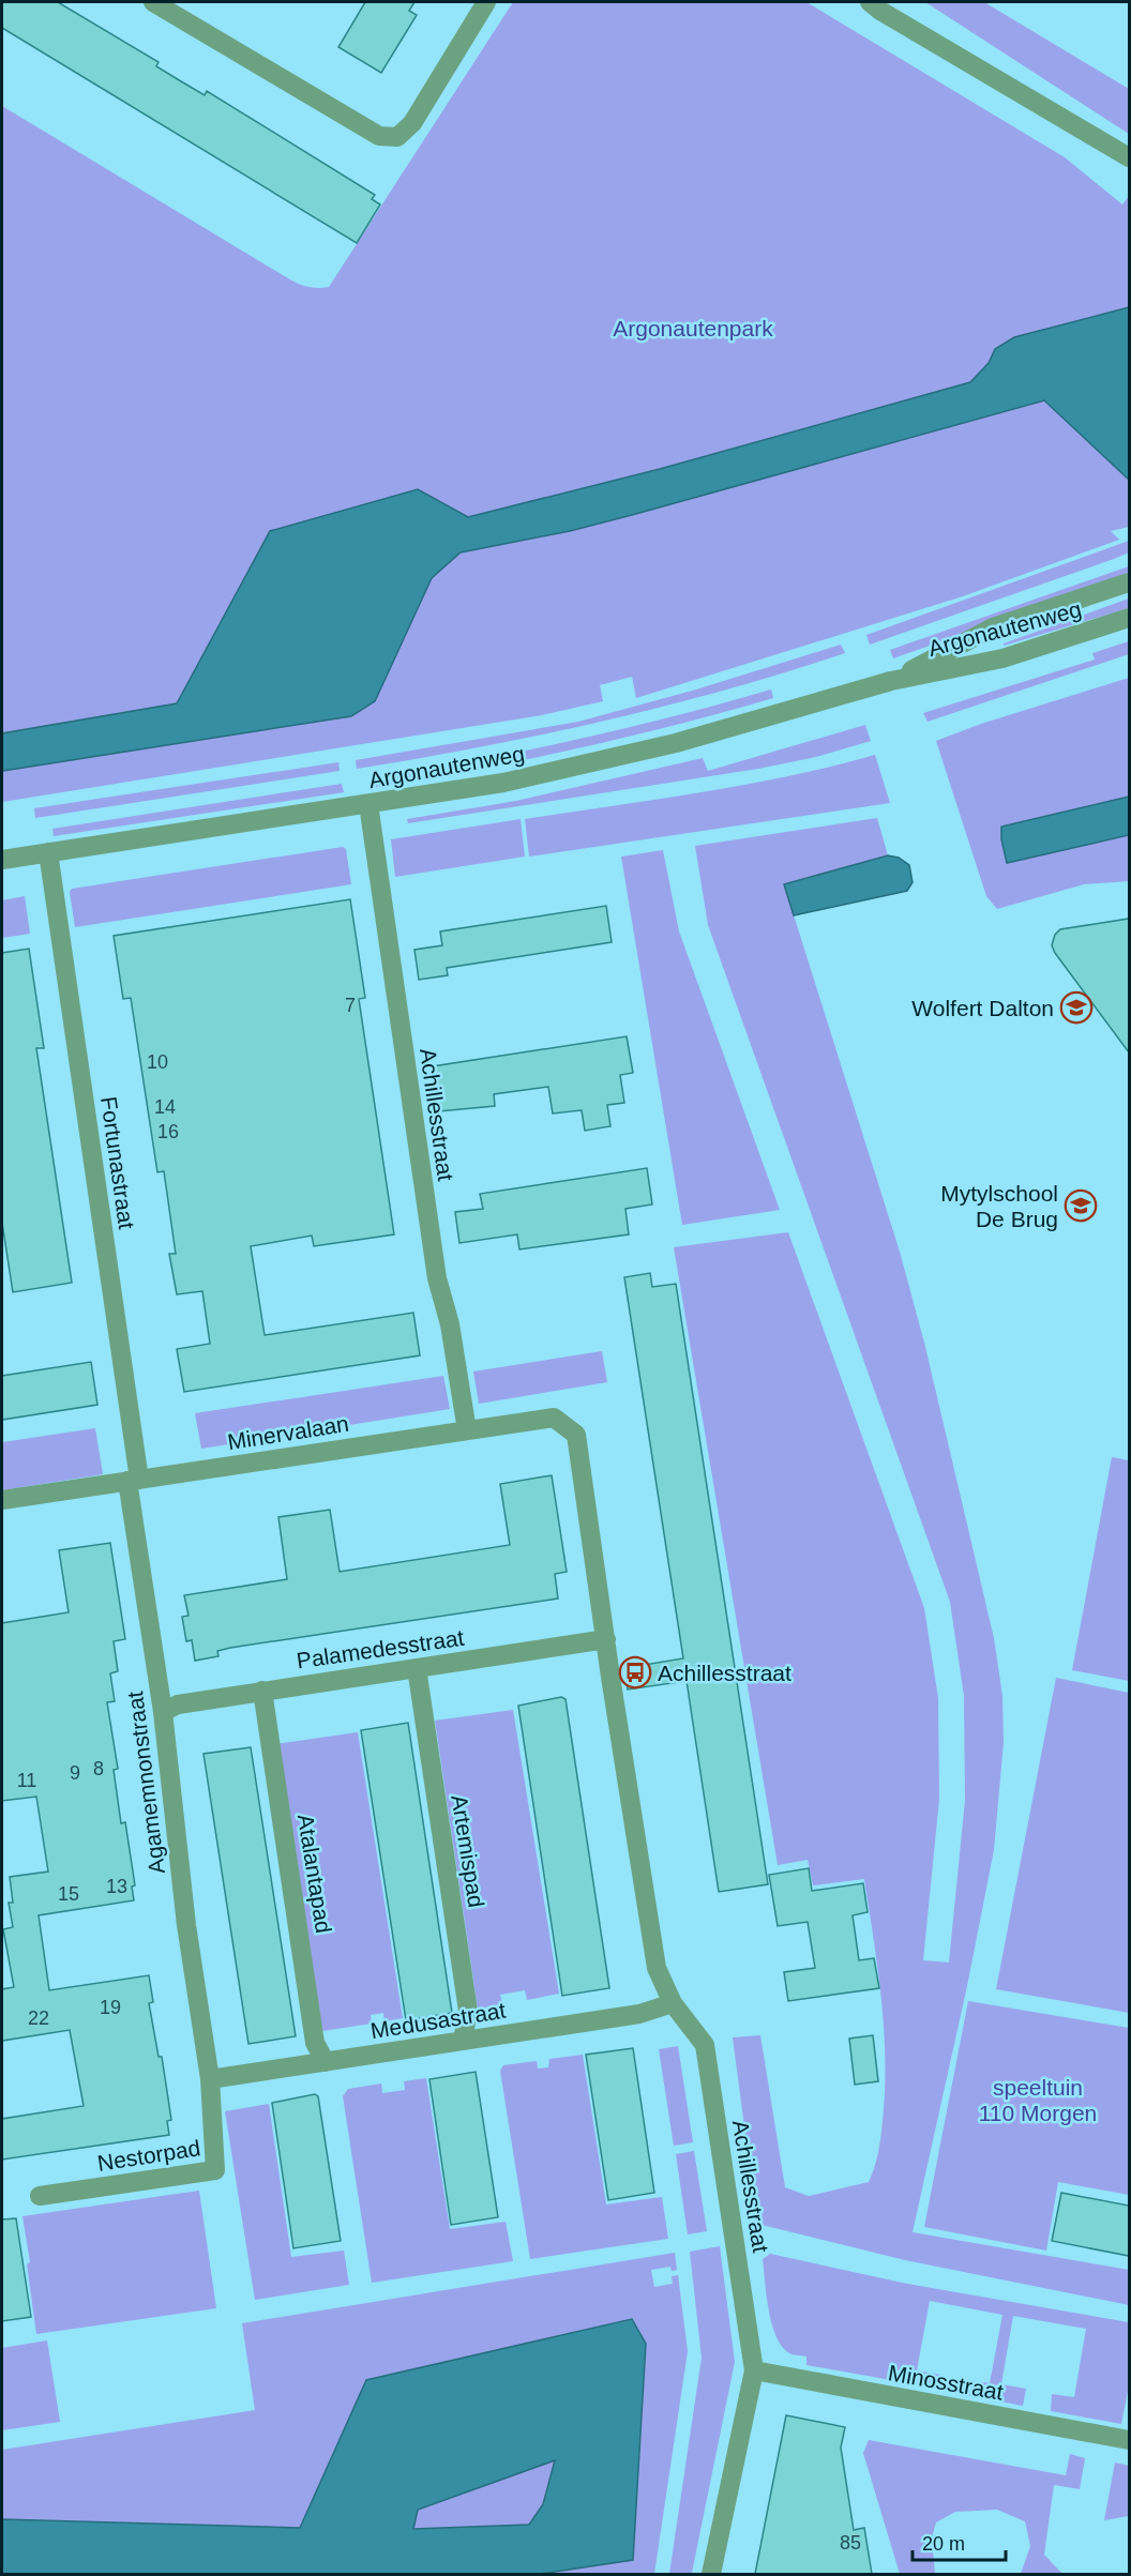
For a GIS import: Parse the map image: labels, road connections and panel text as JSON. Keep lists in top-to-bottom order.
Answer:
{
  "streets": {
    "street": [
      "Argonautenweg",
      "Achillesstraat",
      "Fortunastraat",
      "Minervalaan",
      "Palamedesstraat",
      "Agamemnonstraat",
      "Artemispad",
      "Atalantapad",
      "Medusastraat",
      "Nestorpad",
      "Minosstraat"
    ]
  },
  "crossings": [
    ["Argonautenweg", "Achillesstraat"],
    ["Argonautenweg", "Fortunastraat"],
    ["Achillesstraat", "Minervalaan"],
    ["Achillesstraat", "Palamedesstraat"],
    ["Achillesstraat", "Medusastraat"],
    ["Achillesstraat", "Minosstraat"],
    ["Fortunastraat", "Minervalaan"],
    ["Fortunastraat", "Agamemnonstraat"],
    ["Minervalaan", "Agamemnonstraat"],
    ["Palamedesstraat", "Agamemnonstraat"],
    ["Palamedesstraat", "Artemispad"],
    ["Palamedesstraat", "Atalantapad"],
    ["Agamemnonstraat", "Medusastraat"],
    ["Agamemnonstraat", "Nestorpad"],
    ["Artemispad", "Medusastraat"],
    ["Atalantapad", "Medusastraat"],
    ["Medusastraat", "Nestorpad"]
  ],
  "parks": ["Argonautenpark", "speeltuin 110 Morgen"],
  "places": {
    "school or university": ["Wolfert Dalton", "Mytylschool De Brug"],
    "bus stop": ["Achillesstraat"]
  },
  "house_numbers": [
    "7",
    "10",
    "14",
    "16",
    "8",
    "9",
    "11",
    "13",
    "15",
    "19",
    "22",
    "85"
  ],
  "scale_bar": "20 m"
}
